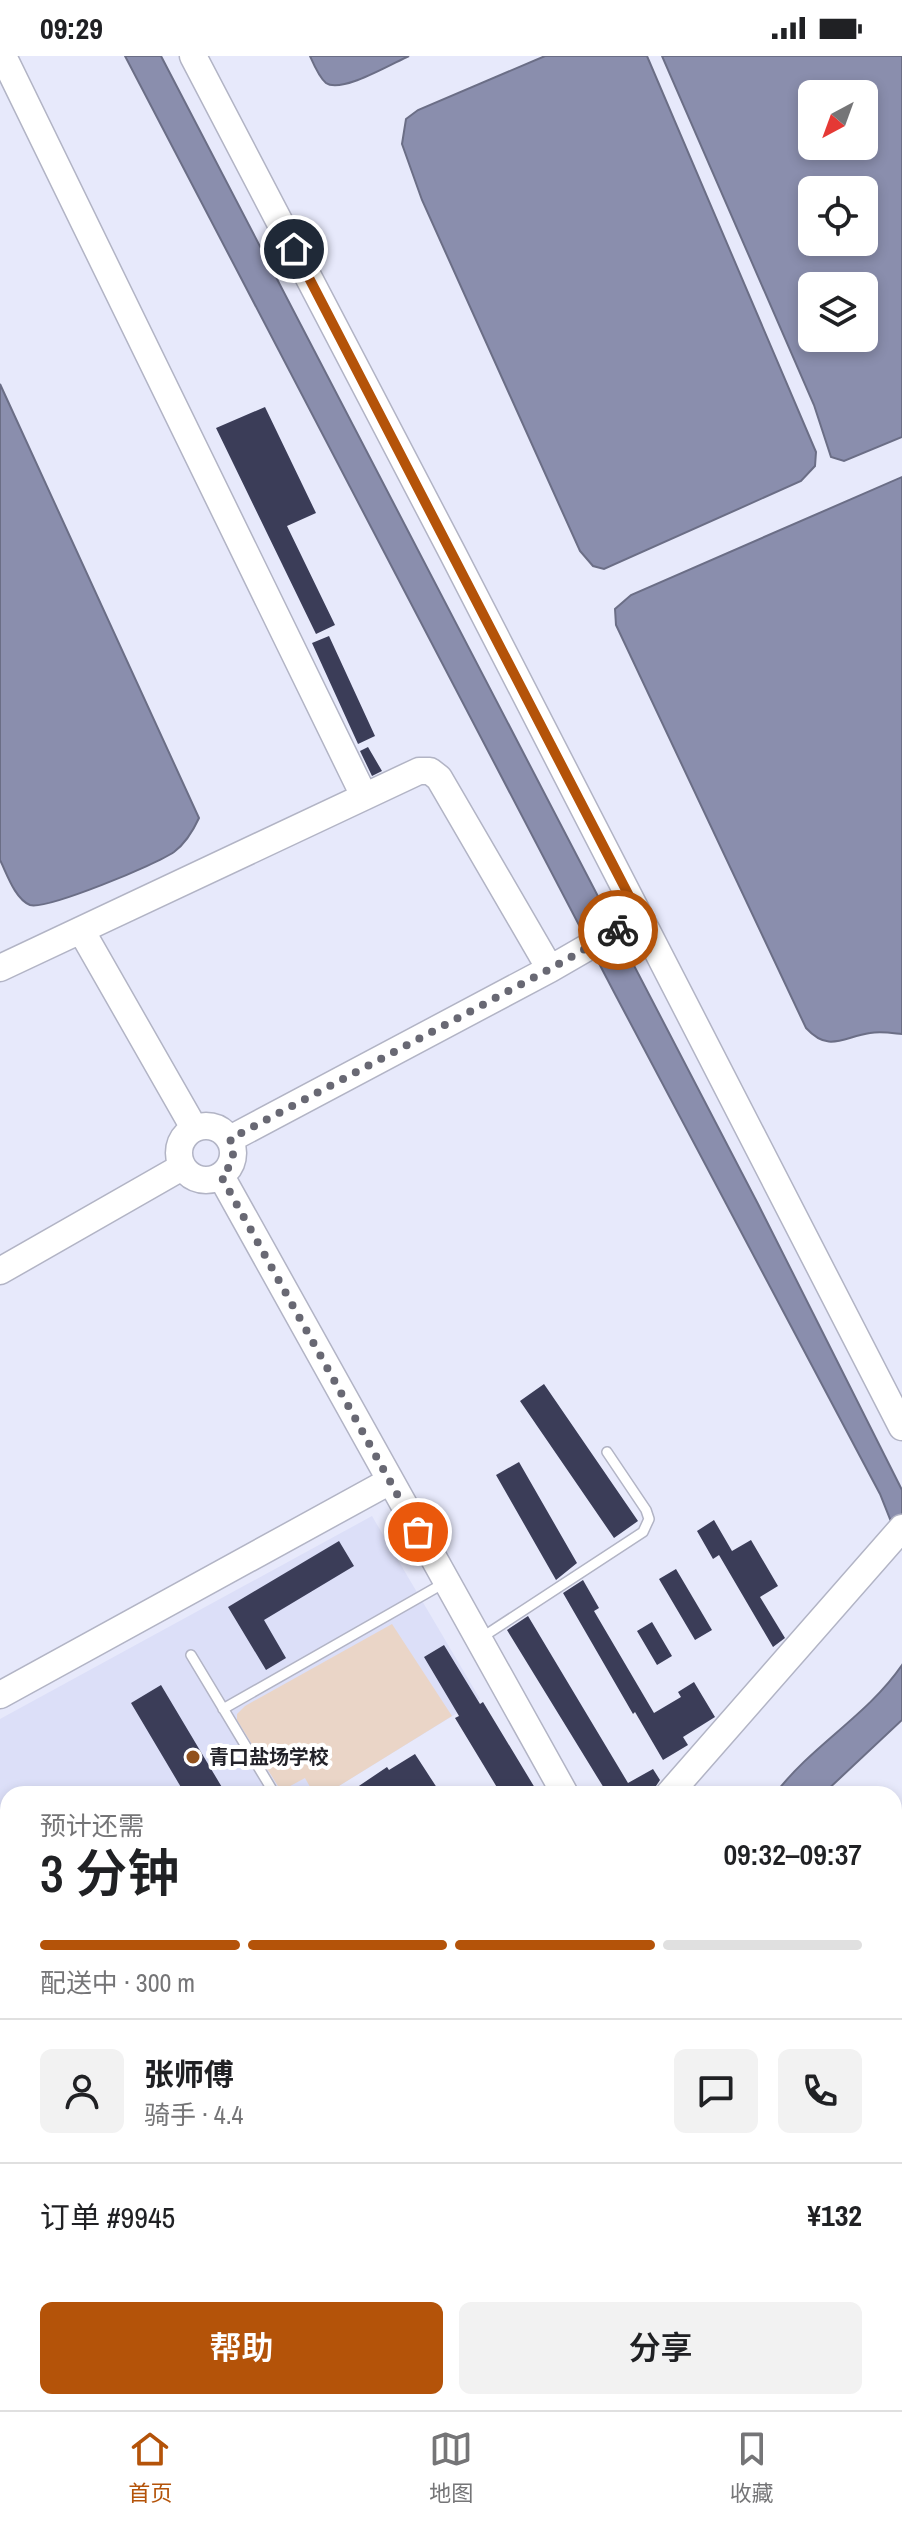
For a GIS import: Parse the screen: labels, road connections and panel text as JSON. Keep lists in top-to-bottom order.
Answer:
{
  "places": ["青口盐场学校"],
  "north": "bottom left",
  "page": {
    "status": "09:29",
    "heading": ["3 分钟", "预计还需", "09:32–09:37"],
    "panel": [
      "张师傅",
      "骑手 · 4.4",
      "订单 #9945",
      "¥132"
    ],
    "bar": "配送中 · 300 m",
    "buttons": ["帮助", "分享"],
    "tabs": ["首页", "地图", "收藏"]
  }
}
